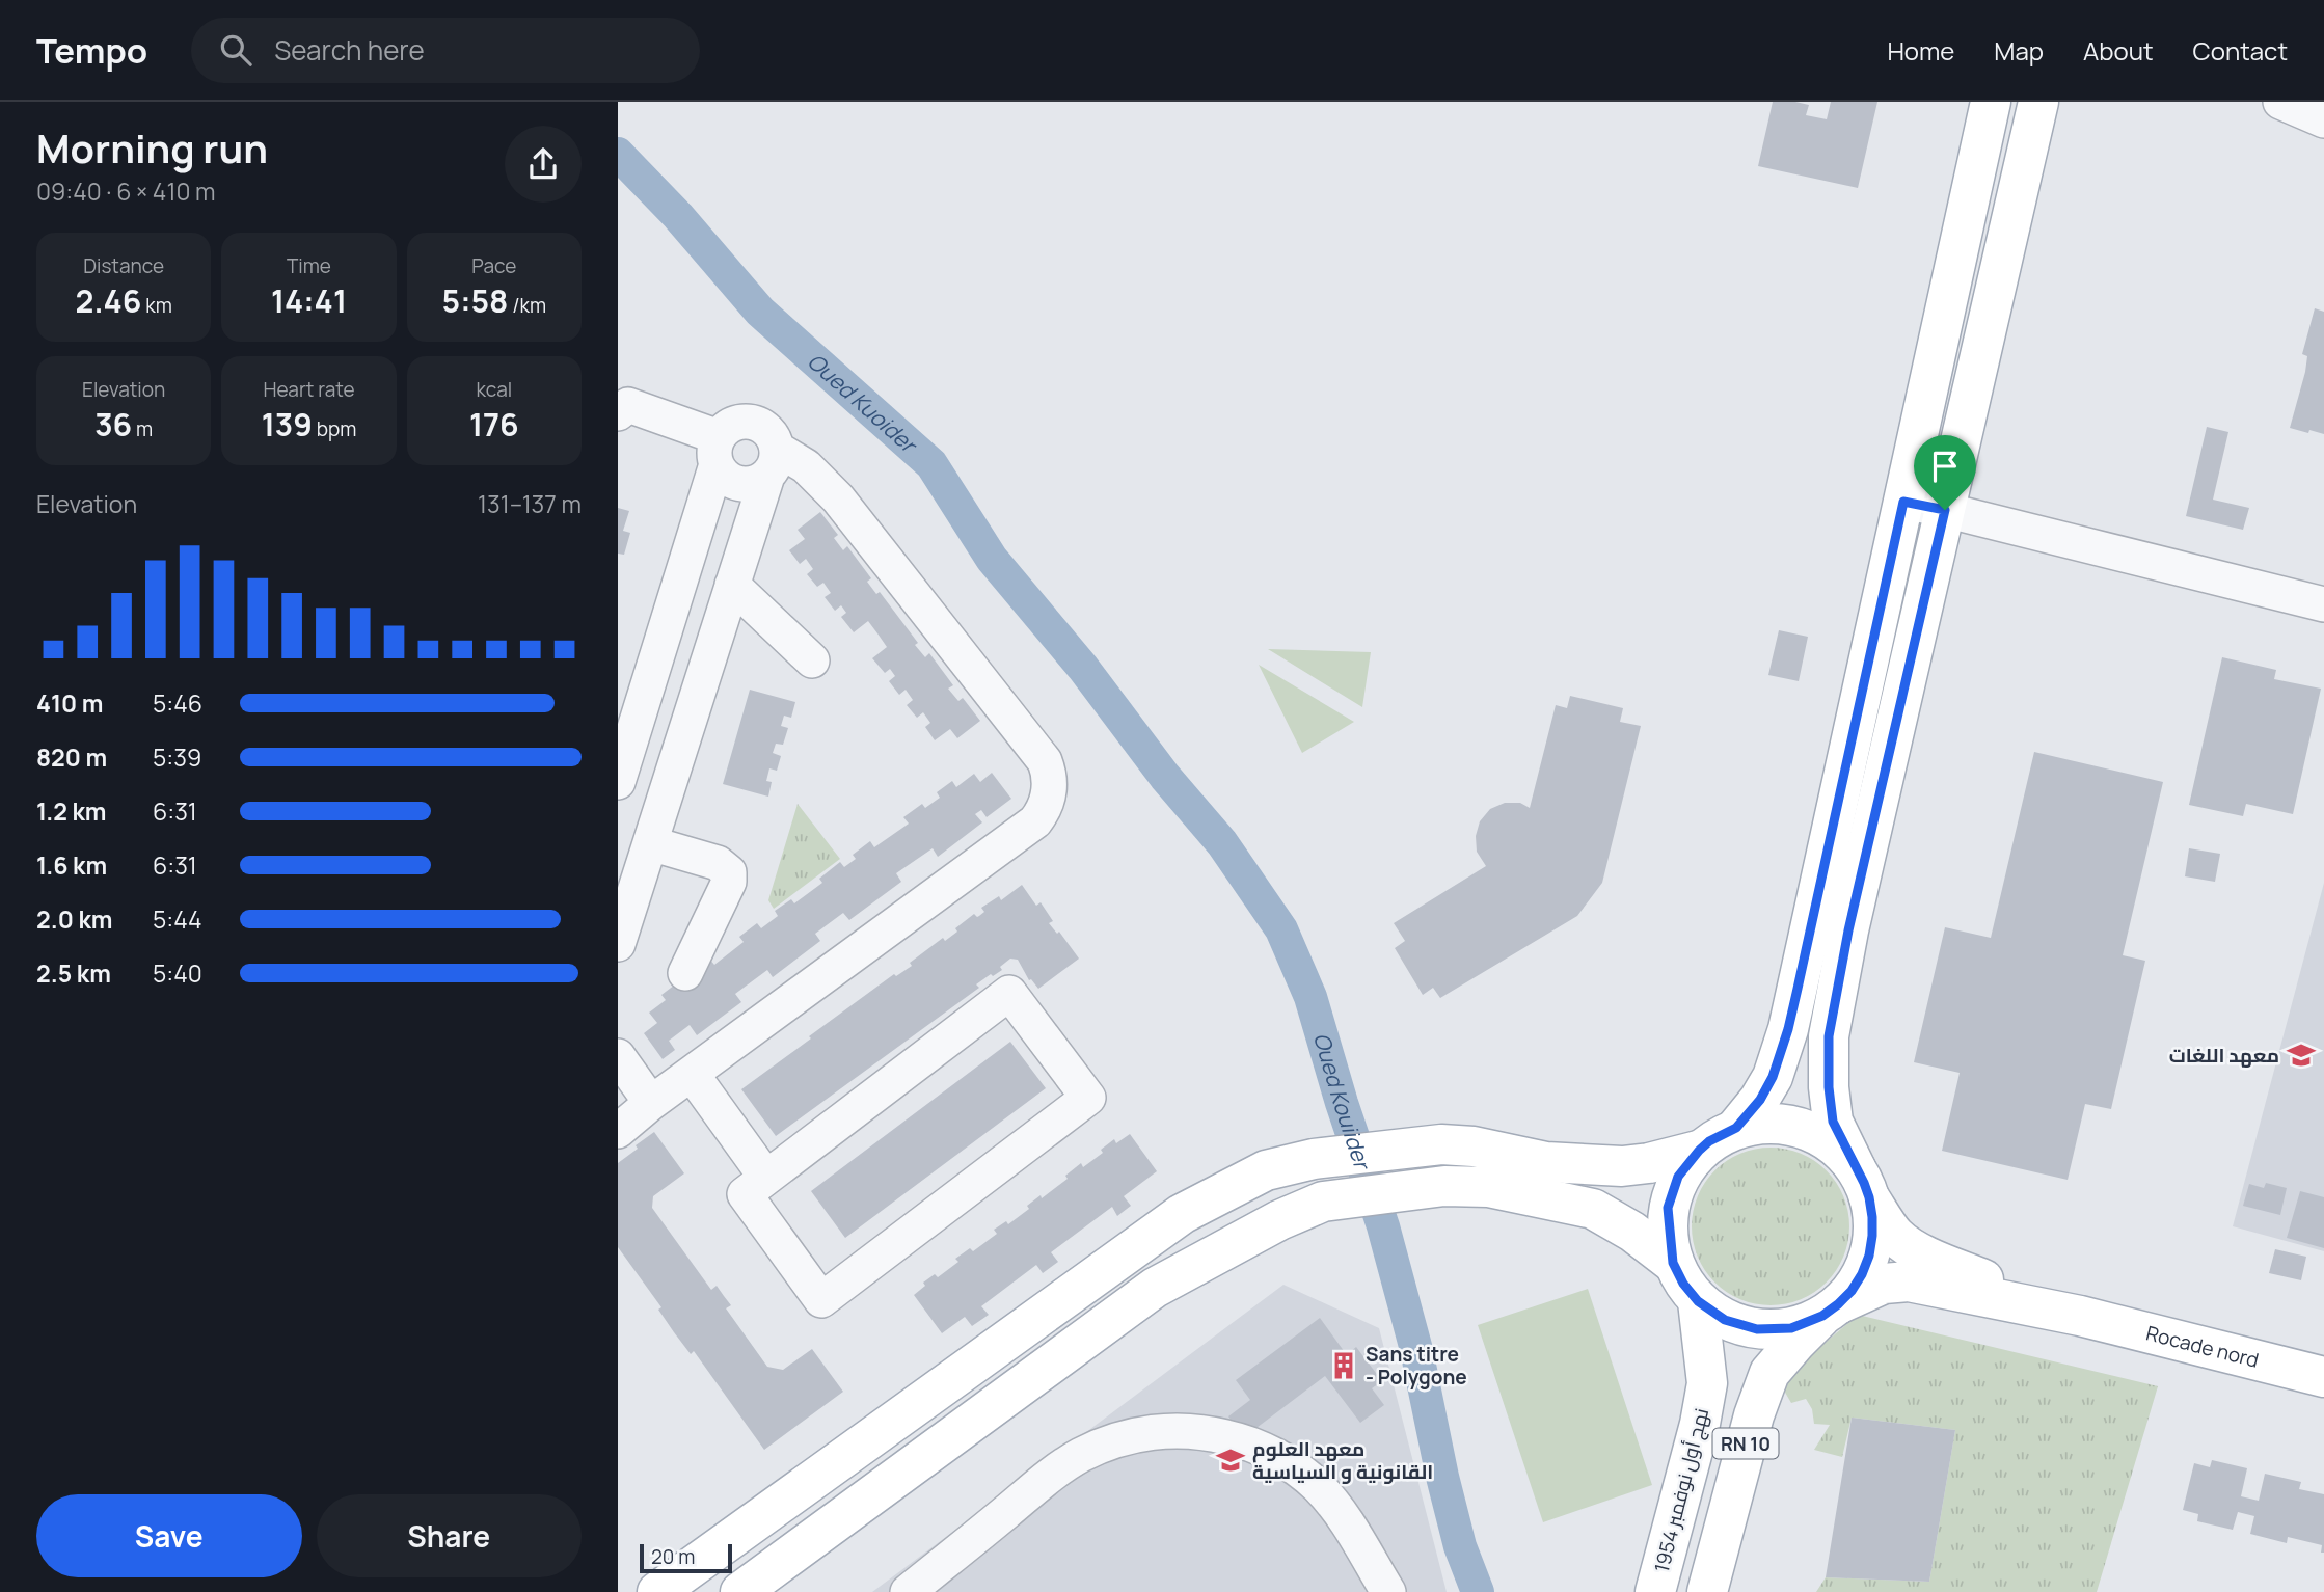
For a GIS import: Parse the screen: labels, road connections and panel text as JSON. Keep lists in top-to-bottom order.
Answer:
{
  "streets": {
    "main road": ["Rocade nord", "RN 10", "نهج أول نوفمبر 1954"]
  },
  "crossings": [
    ["Rocade nord", "RN 10"],
    ["Rocade nord", "نهج أول نوفمبر 1954"],
    ["RN 10", "نهج أول نوفمبر 1954"]
  ],
  "water": ["Oued Kuoider", "Oued Kouiider"],
  "places": {
    "school or university": ["معهد اللغات", "معهد العلوم القانونية و السياسية"],
    "building": ["Sans titre - Polygone"]
  },
  "scale_bar": "20 m",
  "page": {
    "header": "Tempo",
    "search": "Search here",
    "nav": [
      "Home",
      "Map",
      "About",
      "Contact"
    ],
    "heading": ["Morning run", "09:40 · 6 × 410 m"],
    "stats": [
      ["Distance", "2.46 km"],
      ["Time", "14:41"],
      ["Pace", "5:58 /km"],
      ["Elevation", "36 m"],
      ["Heart rate", "139 bpm"],
      ["kcal", "176"]
    ],
    "chart": ["Elevation", "131–137 m"],
    "list": [
      {
        "name": "410 m",
        "note": "5:46"
      },
      {
        "name": "820 m",
        "note": "5:39"
      },
      {
        "name": "1.2 km",
        "note": "6:31"
      },
      {
        "name": "1.6 km",
        "note": "6:31"
      },
      {
        "name": "2.0 km",
        "note": "5:44"
      },
      {
        "name": "2.5 km",
        "note": "5:40"
      }
    ],
    "buttons": ["Save", "Share"],
    "scale": "20 m"
  }
}
